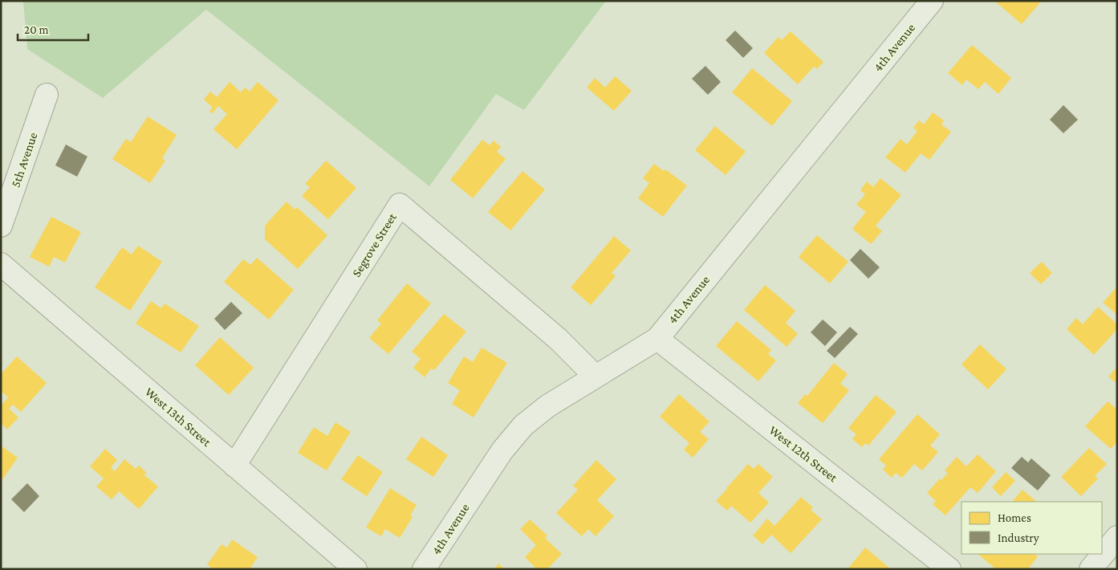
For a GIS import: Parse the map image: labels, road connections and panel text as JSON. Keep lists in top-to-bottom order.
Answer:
{
  "streets": {
    "street": [
      "4th Avenue",
      "5th Avenue",
      "Segrove Street",
      "West 13th Street",
      "West 12th Street"
    ]
  },
  "crossings": [
    ["4th Avenue", "Segrove Street"],
    ["4th Avenue", "West 12th Street"],
    ["Segrove Street", "West 13th Street"]
  ],
  "legend": ["Homes", "Industry"],
  "scale_bar": "20 m"
}
